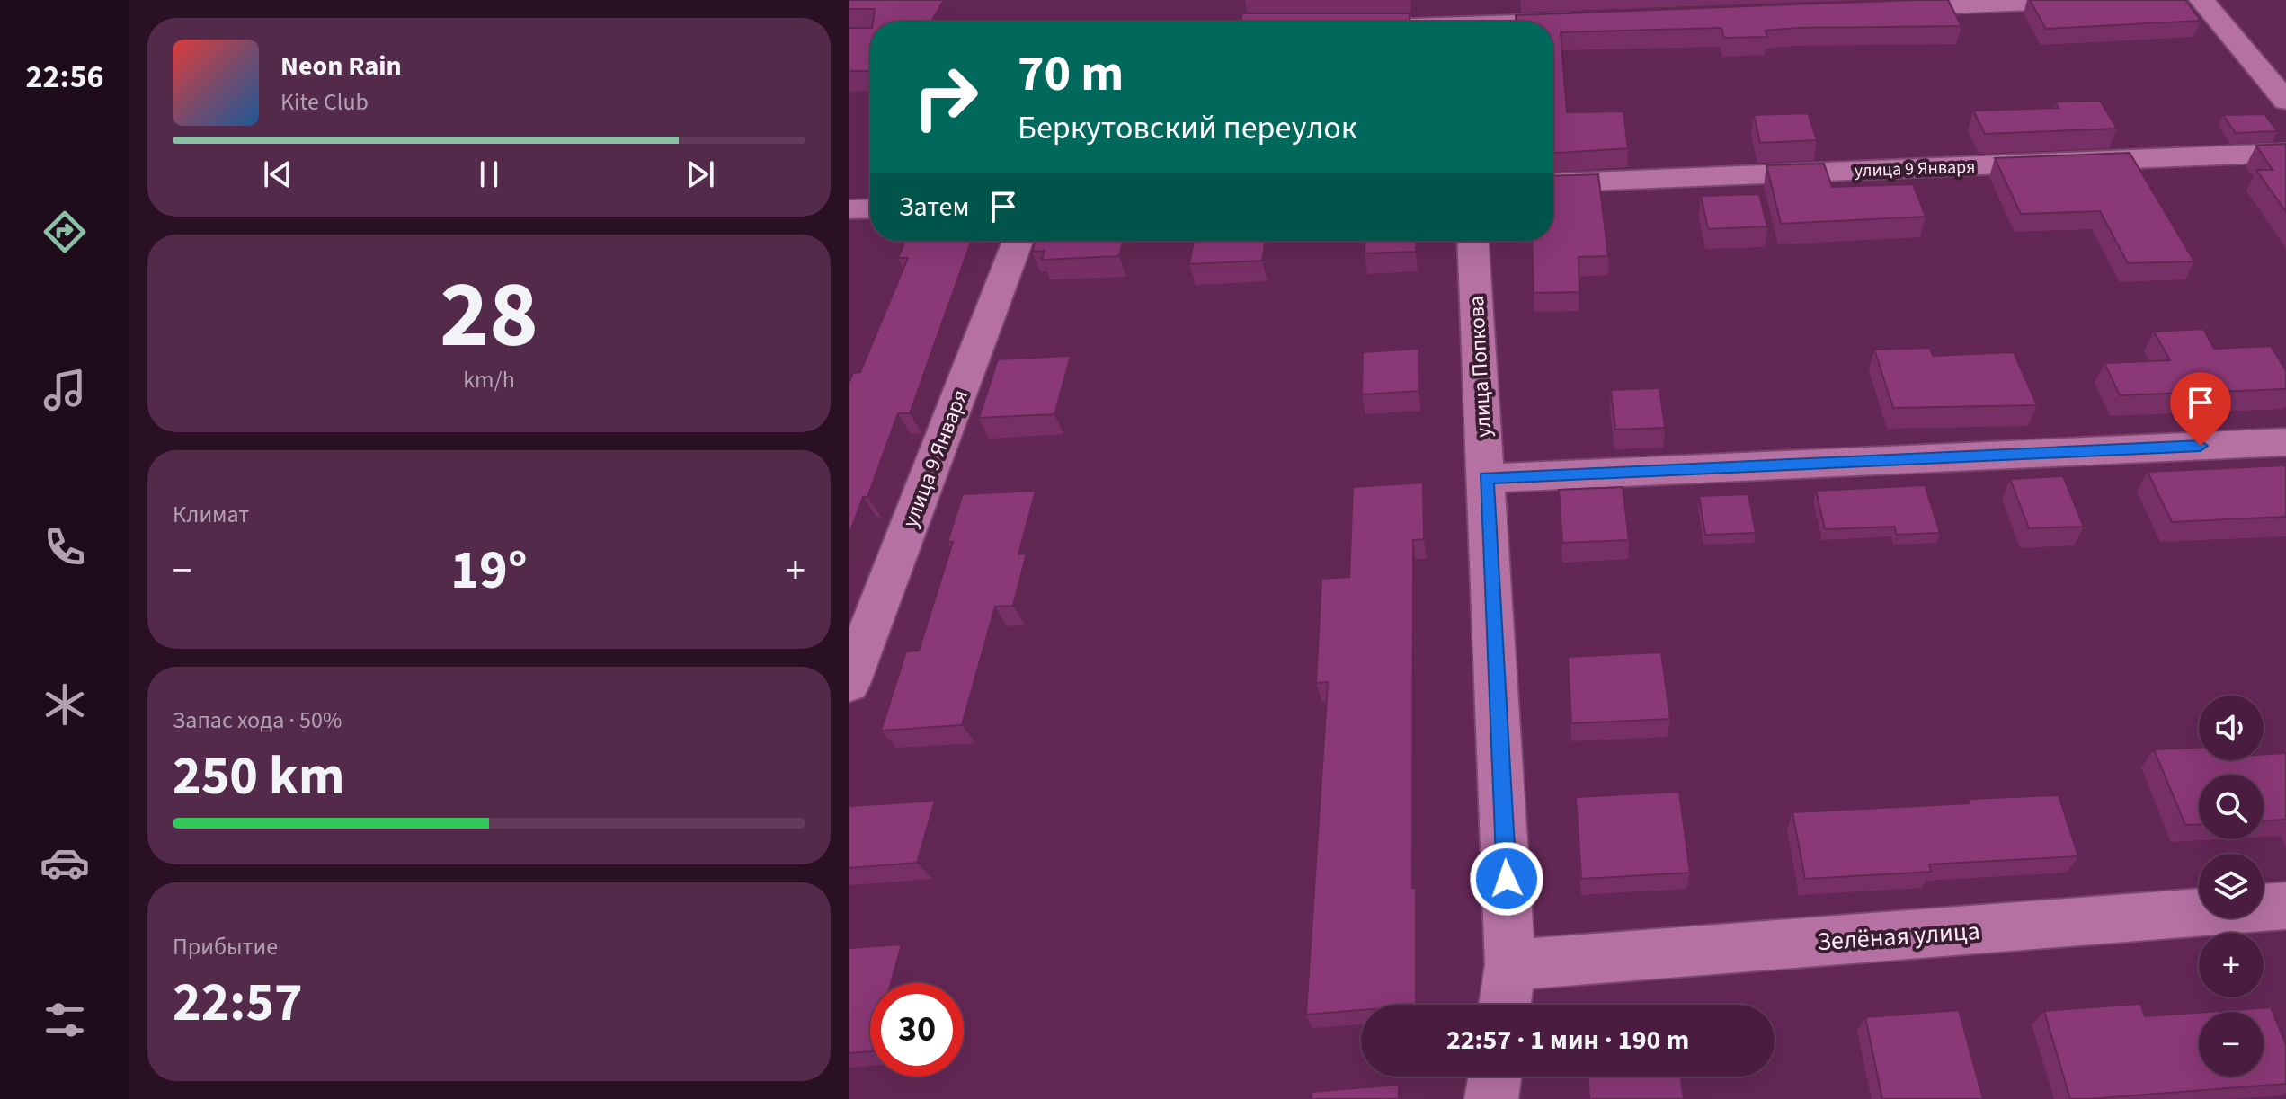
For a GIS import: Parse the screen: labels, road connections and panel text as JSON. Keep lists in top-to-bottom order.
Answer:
{
  "streets": {
    "street": ["улица 9 Января", "улица Попкова", "Зелёная улица"]
  },
  "crossings": [
    ["улица Попкова", "Зелёная улица"]
  ],
  "page": {
    "tabs": "22:56",
    "turn": ["70 m", "Беркутовский переулок"],
    "song": ["Neon Rain", "Kite Club"],
    "then": "Затем",
    "tile": [
      ["28", "km/h"],
      "Климат",
      ["Запас хода · 50%", "250 km"],
      ["Прибытие", "22:57"]
    ],
    "heat": ["−", "19°", "+"],
    "map_buttons": ["+", "−"],
    "limit": "30",
    "trip": "22:57 · 1 мин · 190 m"
  }
}
